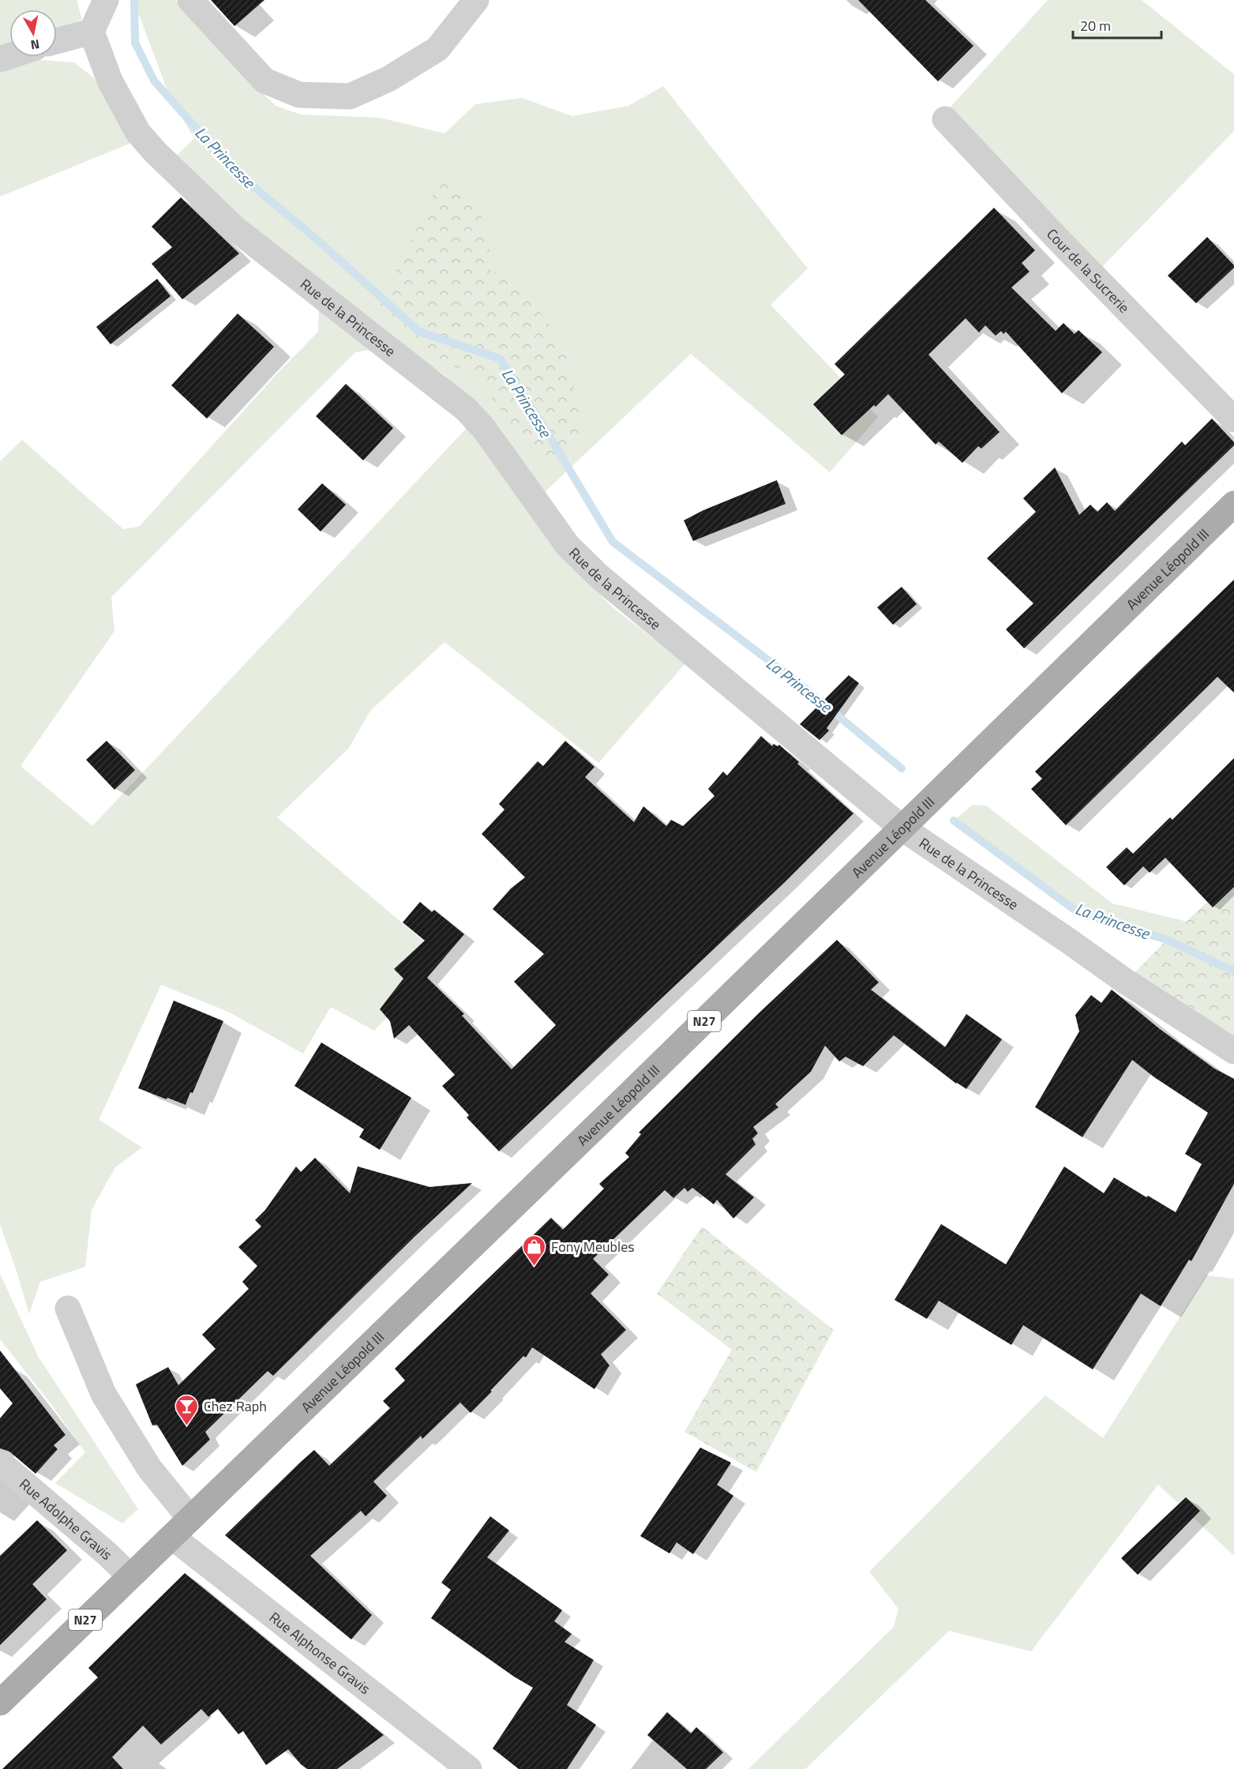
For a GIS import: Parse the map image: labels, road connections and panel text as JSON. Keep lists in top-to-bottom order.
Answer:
{
  "streets": {
    "main road": ["Avenue Léopold III", "N27"],
    "street": [
      "Cour de la Sucrerie",
      "Rue de la Princesse",
      "Rue Adolphe Gravis",
      "Rue Alphonse Gravis"
    ]
  },
  "crossings": [
    ["Rue de la Princesse", "Avenue Léopold III"],
    ["Avenue Léopold III", "Rue Adolphe Gravis"],
    ["Avenue Léopold III", "Rue Alphonse Gravis"]
  ],
  "water": ["La Princesse"],
  "places": {
    "shop": ["Fony Meubles"],
    "bar": ["Chez Raph"]
  },
  "scale_bar": "20 m",
  "north": "bottom"
}
